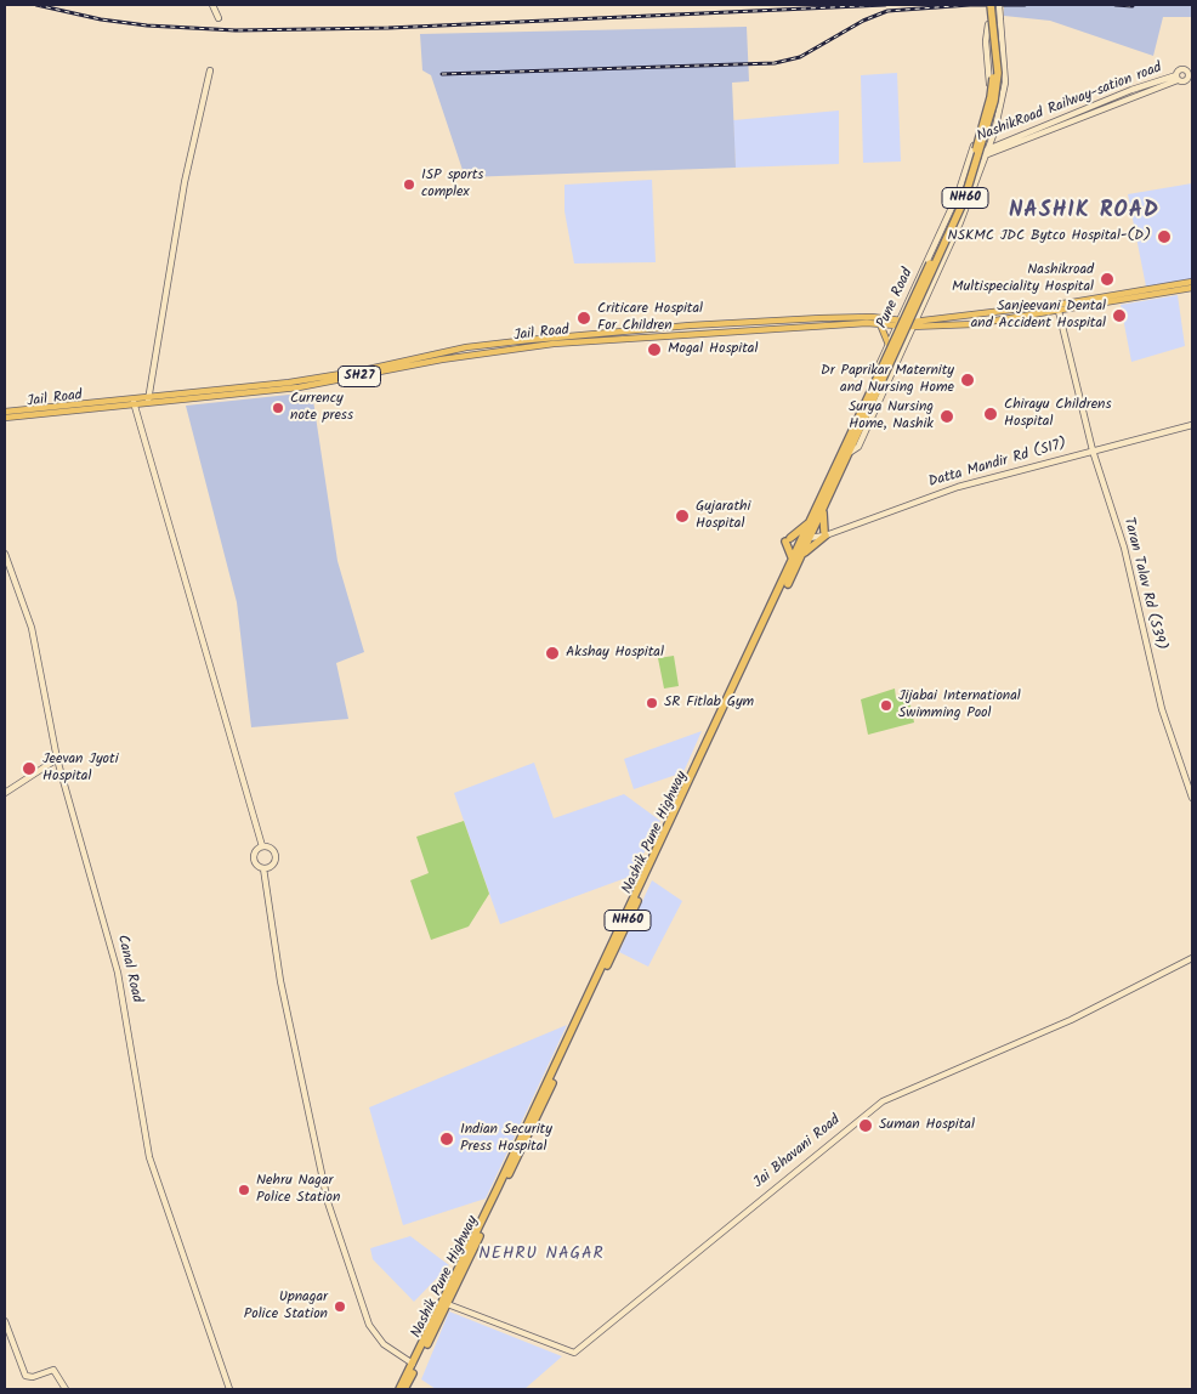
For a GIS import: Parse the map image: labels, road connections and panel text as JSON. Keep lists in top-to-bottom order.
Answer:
{
  "streets": {
    "highway": ["NH60", "Nashik Pune Highway"],
    "main road": ["Jail Road", "SH27"],
    "street": [
      "NashikRoad Railway-sation road",
      "Pune Road",
      "Datta Mandir Rd (S17)",
      "Taran Talav Rd (S39)",
      "Canal Road",
      "Jai Bhavani Road"
    ]
  },
  "crossings": [
    ["NashikRoad Railway-sation road", "Pune Road"],
    ["NH60", "Pune Road"],
    ["Pune Road", "Jail Road"],
    ["Pune Road", "Nashik Pune Highway"],
    ["Jail Road", "Taran Talav Rd (S39)"],
    ["Datta Mandir Rd (S17)", "Taran Talav Rd (S39)"],
    ["Datta Mandir Rd (S17)", "Nashik Pune Highway"],
    ["Nashik Pune Highway", "Jai Bhavani Road"]
  ],
  "districts": ["NASHIK ROAD", "NEHRU NAGAR"],
  "places": [
    "ISP sports complex",
    "NSKMC JDC Bytco Hospital-(D)",
    "Nashikroad Multispeciality Hospital",
    "Sanjeevani Dental and Accident Hospital",
    "Criticare Hospital For Children",
    "Mogal Hospital",
    "Dr Paprikar Maternity and Nursing Home",
    "Currency note press",
    "Chirayu Childrens Hospital",
    "Surya Nursing Home, Nashik",
    "Gujarathi Hospital",
    "Akshay Hospital",
    "SR Fitlab Gym",
    "Jijabai International Swimming Pool",
    "Jeevan Jyoti Hospital",
    "Suman Hospital",
    "Indian Security Press Hospital",
    "Nehru Nagar Police Station",
    "Upnagar Police Station"
  ]
}
